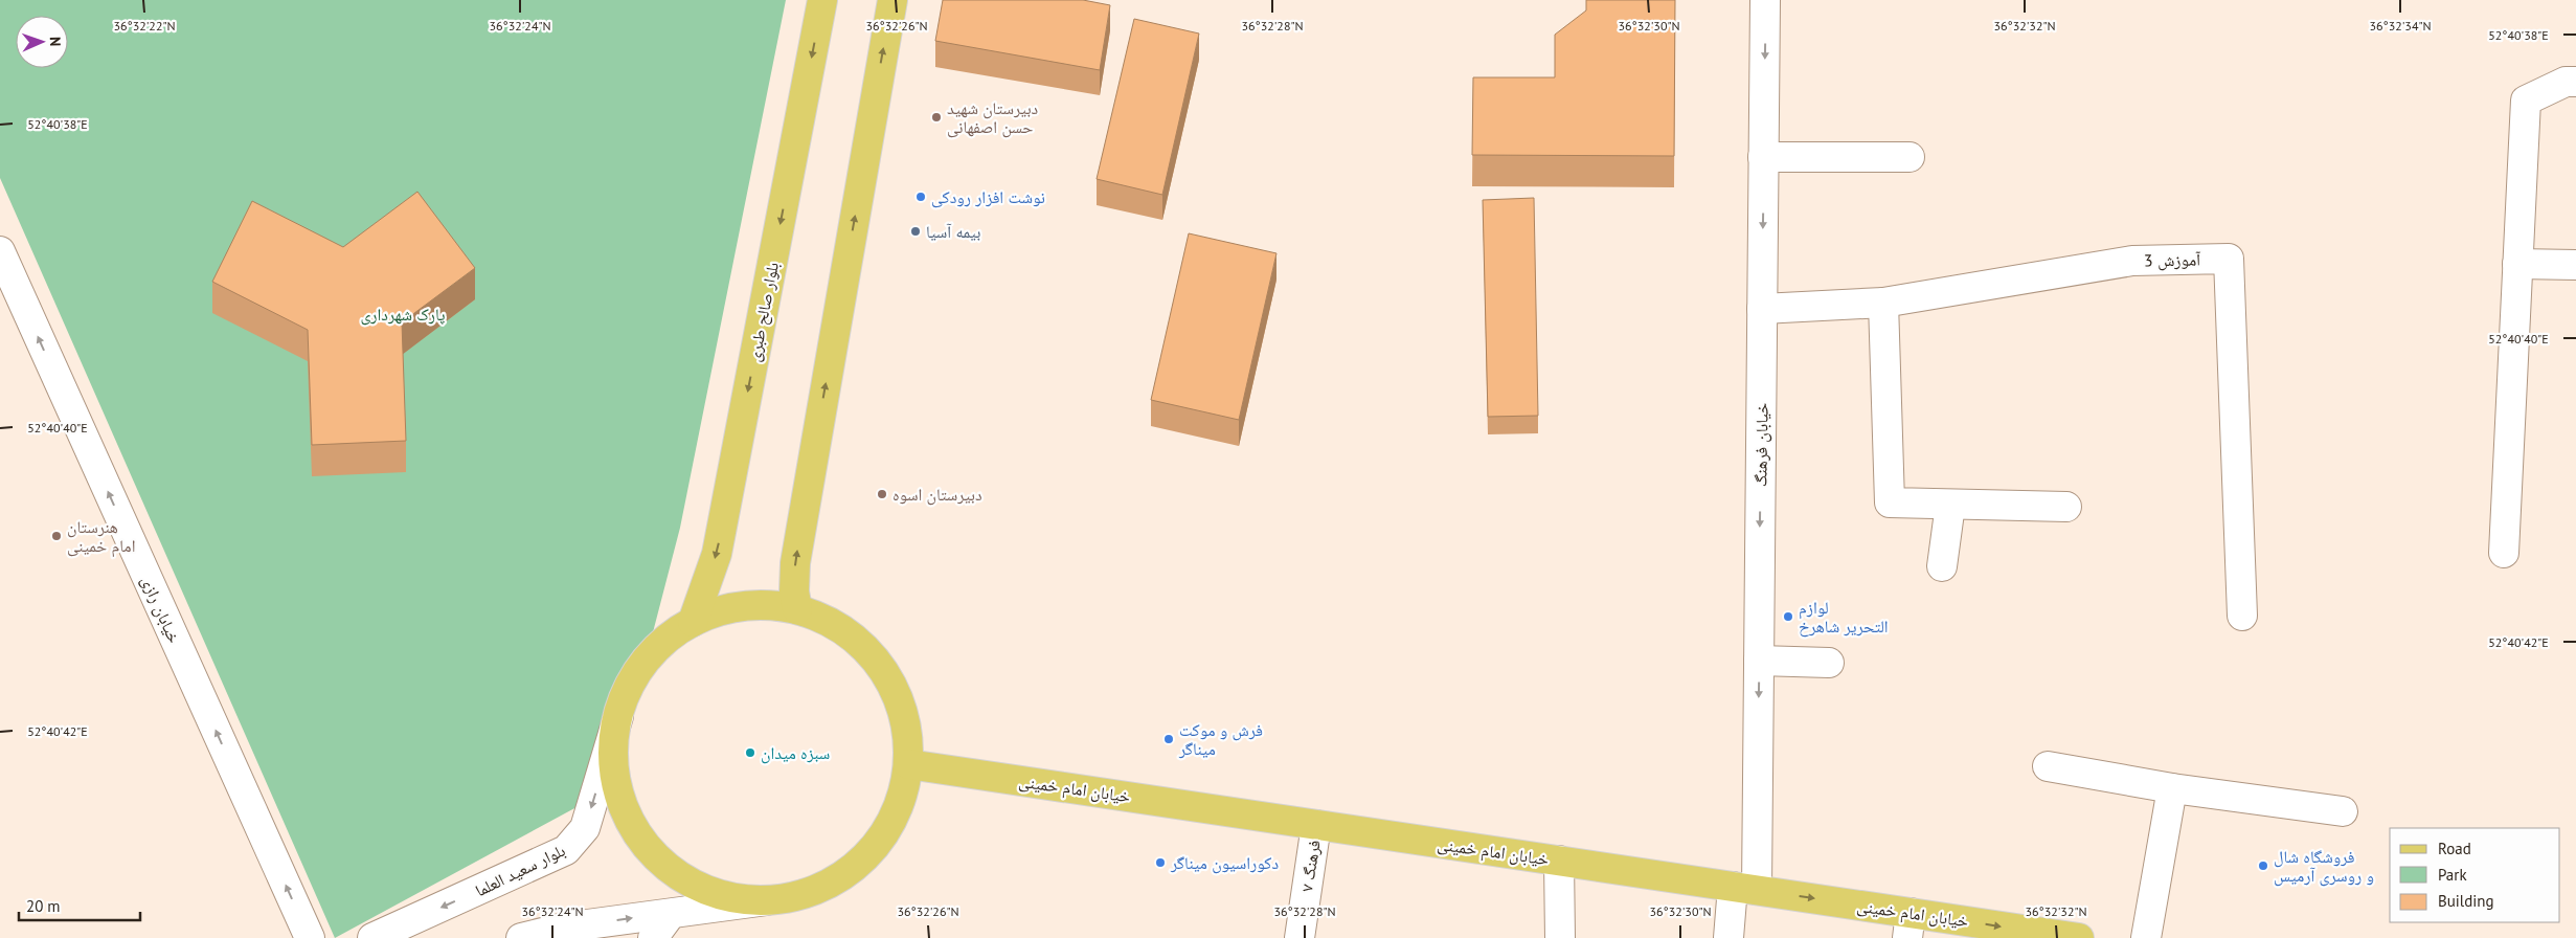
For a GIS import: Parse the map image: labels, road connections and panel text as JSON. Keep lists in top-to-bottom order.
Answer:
{
  "streets": {
    "main road": ["بلوار صالح طبری", "خیابان امام خمینی"],
    "street": [
      "آموزش 3",
      "خیابان فرهنگ",
      "خیابان رازی",
      "فرهنگ ۷",
      "بلوار سعید العلما"
    ]
  },
  "crossings": [
    ["آموزش 3", "خیابان فرهنگ"],
    ["خیابان فرهنگ", "خیابان امام خمینی"],
    ["خیابان امام خمینی", "فرهنگ ۷"]
  ],
  "one_way": ["خیابان فرهنگ", "خیابان رازی", "بلوار سعید العلما"],
  "parks": ["پارک شهرداری"],
  "places": [
    "دبیرستان شهید حسن اصفهانی",
    "نوشت افزار رودکی",
    "بیمه آسیا",
    "دبیرستان اسوه",
    "هنرستان امام خمینی",
    "لوازم التحریر شاهرخ",
    "فرش و موکت میناگر",
    "سبزه میدان",
    "دکوراسیون میناگر",
    "فروشگاه شال و روسری آرمیس"
  ],
  "legend": ["Road", "Park", "Building"],
  "scale_bar": "20 m",
  "north": "right",
  "coordinates": [
    "36°32'22\"N",
    "36°32'24\"N",
    "36°32'26\"N",
    "36°32'28\"N",
    "36°32'30\"N",
    "36°32'32\"N",
    "36°32'34\"N",
    "52°40'38\"E",
    "52°40'40\"E",
    "52°40'42\"E"
  ]
}
